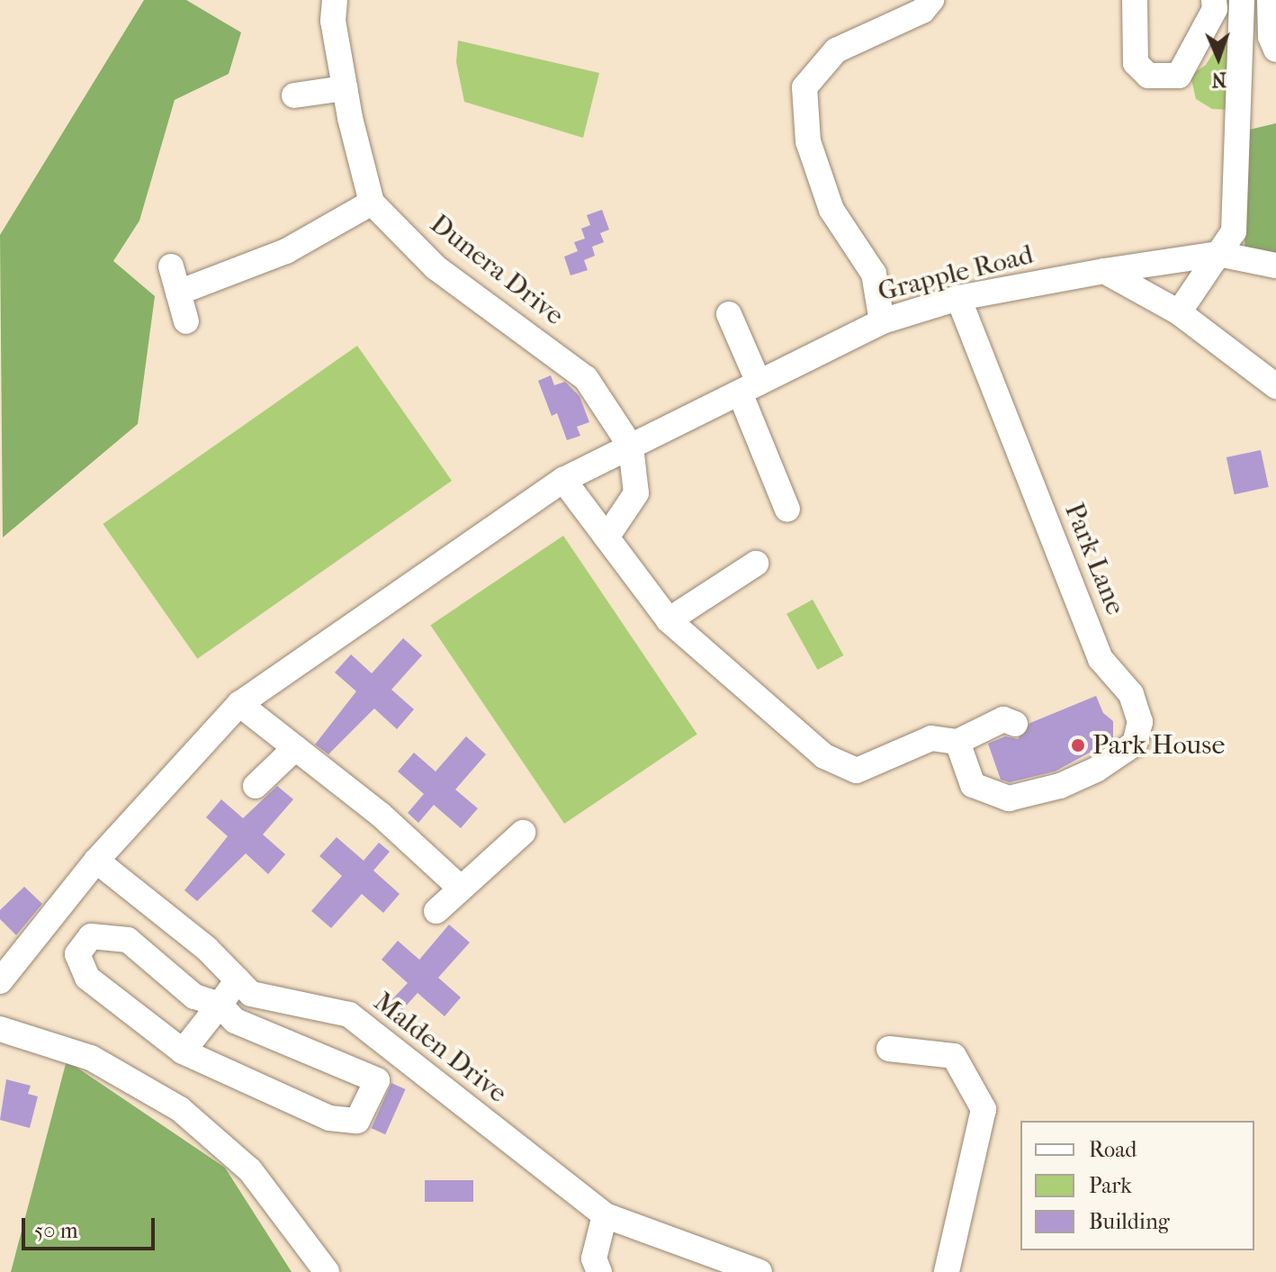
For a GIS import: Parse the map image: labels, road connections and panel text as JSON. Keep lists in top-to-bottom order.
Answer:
{
  "streets": {
    "street": [
      "Dunera Drive",
      "Grapple Road",
      "Park Lane",
      "Malden Drive"
    ]
  },
  "crossings": [
    ["Dunera Drive", "Grapple Road"],
    ["Grapple Road", "Park Lane"],
    ["Grapple Road", "Malden Drive"]
  ],
  "places": ["Park House"],
  "legend": ["Road", "Park", "Building"],
  "scale_bar": "50 m",
  "north": "bottom"
}
